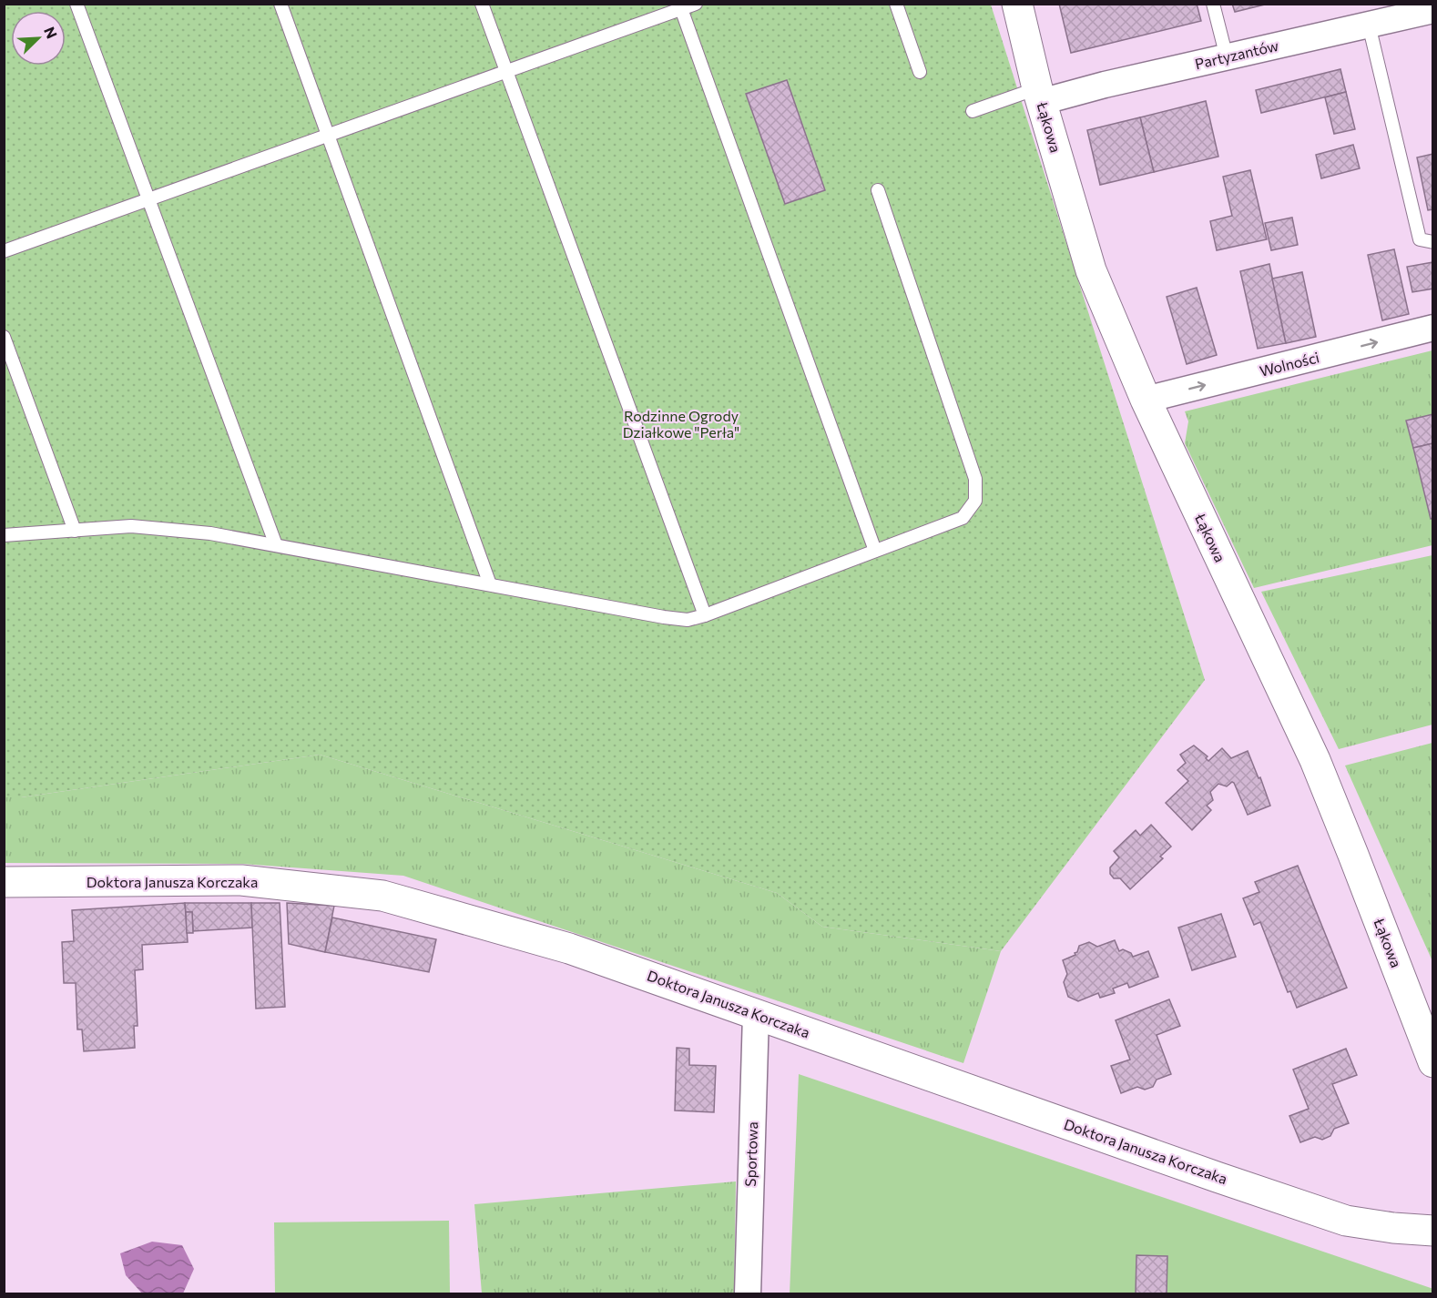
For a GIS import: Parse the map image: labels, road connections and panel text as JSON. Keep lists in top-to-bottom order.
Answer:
{
  "streets": {
    "street": [
      "Partyzantów",
      "Łąkowa",
      "Wolności",
      "Doktora Janusza Korczaka",
      "Sportowa"
    ]
  },
  "crossings": [
    ["Partyzantów", "Łąkowa"],
    ["Łąkowa", "Wolności"],
    ["Doktora Janusza Korczaka", "Sportowa"]
  ],
  "one_way": ["Wolności"],
  "parks": ["Rodzinne Ogrody Działkowe \"Perła\""],
  "north": "top right"
}
